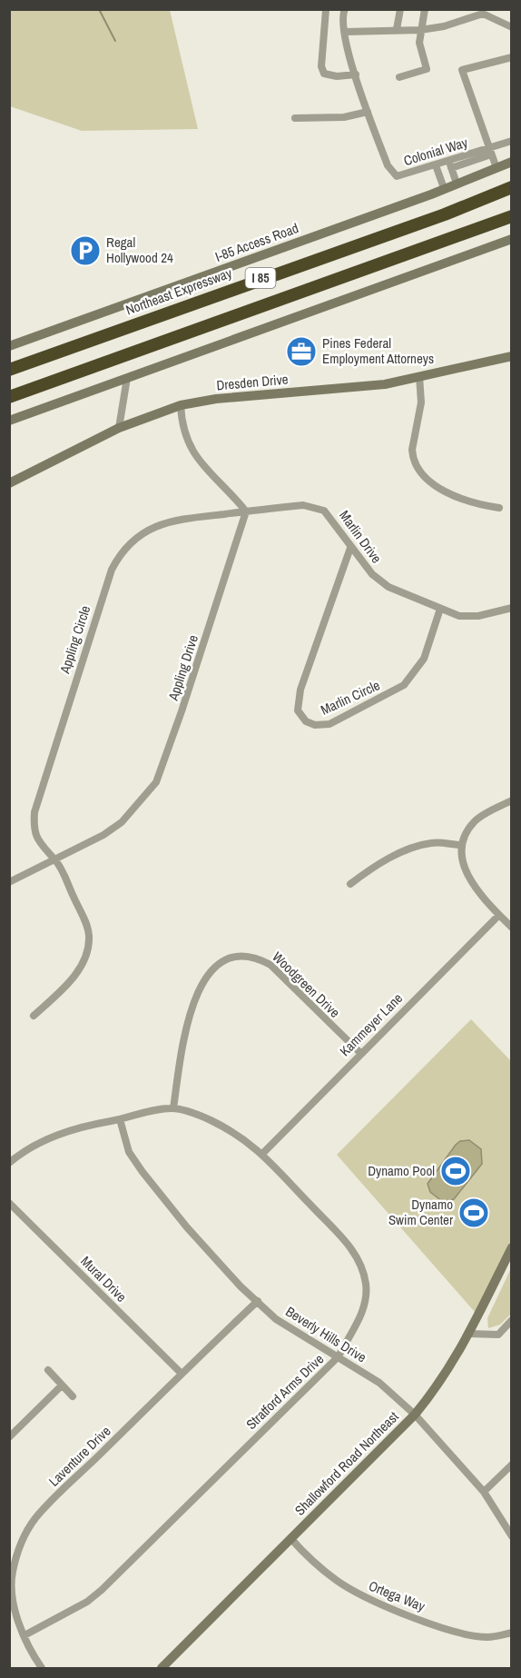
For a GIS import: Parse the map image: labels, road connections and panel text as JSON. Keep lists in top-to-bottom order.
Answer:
{
  "streets": {
    "highway": ["I 85", "Northeast Expressway"],
    "street": [
      "Colonial Way",
      "I-85 Access Road",
      "Dresden Drive",
      "Marlin Drive",
      "Appling Circle",
      "Appling Drive",
      "Marlin Circle",
      "Woodgreen Drive",
      "Kammeyer Lane",
      "Mural Drive",
      "Beverly Hills Drive",
      "Stratford Arms Drive",
      "Laventure Drive",
      "Shallowford Road Northeast",
      "Ortega Way"
    ]
  },
  "crossings": [
    ["Colonial Way", "I-85 Access Road"],
    ["Marlin Drive", "Appling Circle"],
    ["Marlin Drive", "Appling Drive"],
    ["Marlin Drive", "Marlin Circle"],
    ["Appling Circle", "Appling Drive"],
    ["Woodgreen Drive", "Kammeyer Lane"],
    ["Woodgreen Drive", "Stratford Arms Drive"],
    ["Kammeyer Lane", "Stratford Arms Drive"],
    ["Mural Drive", "Laventure Drive"],
    ["Beverly Hills Drive", "Stratford Arms Drive"],
    ["Beverly Hills Drive", "Laventure Drive"],
    ["Beverly Hills Drive", "Shallowford Road Northeast"],
    ["Stratford Arms Drive", "Laventure Drive"],
    ["Shallowford Road Northeast", "Ortega Way"]
  ],
  "places": {
    "parking": ["Regal Hollywood 24"],
    "office": ["Pines Federal Employment Attorneys"],
    "sports": ["Dynamo Pool", "Dynamo Swim Center"]
  }
}
